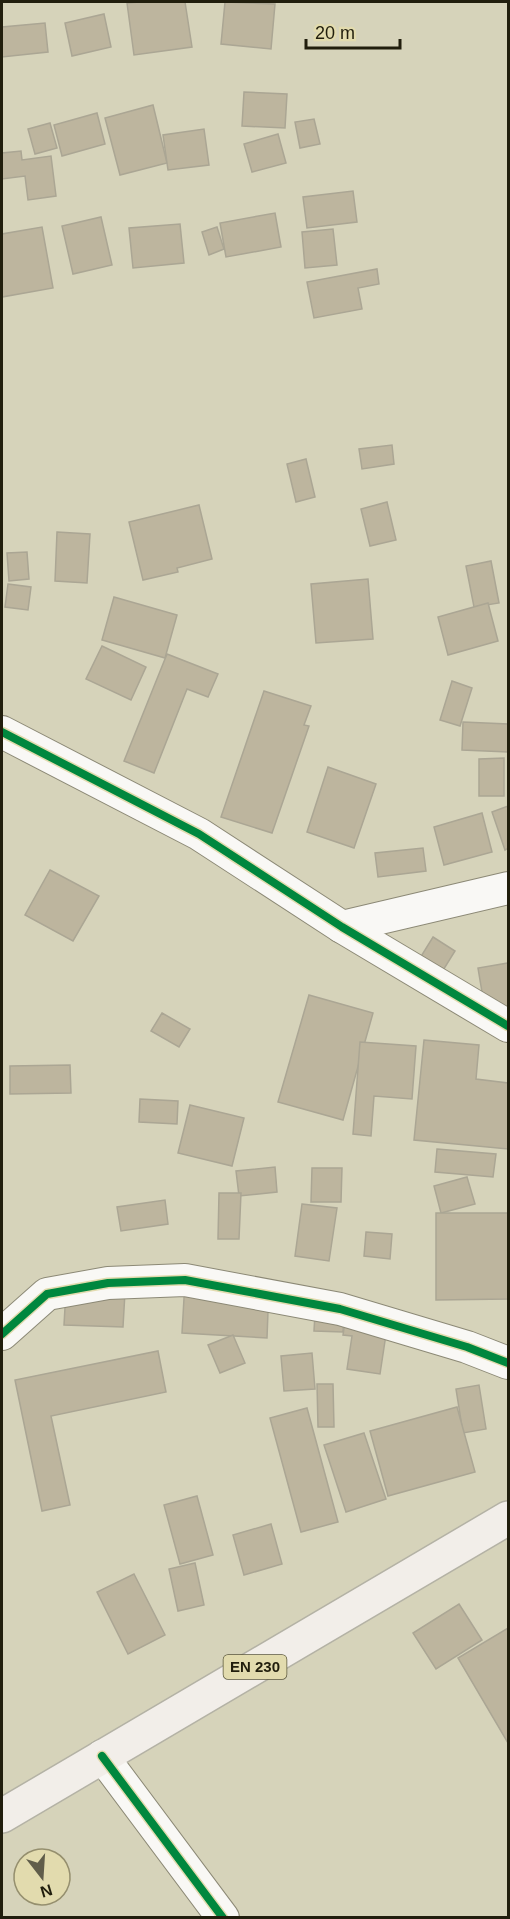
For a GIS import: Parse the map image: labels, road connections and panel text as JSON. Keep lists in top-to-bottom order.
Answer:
{
  "streets": {
    "main road": ["EN 230"]
  },
  "scale_bar": "20 m",
  "north": "bottom"
}
